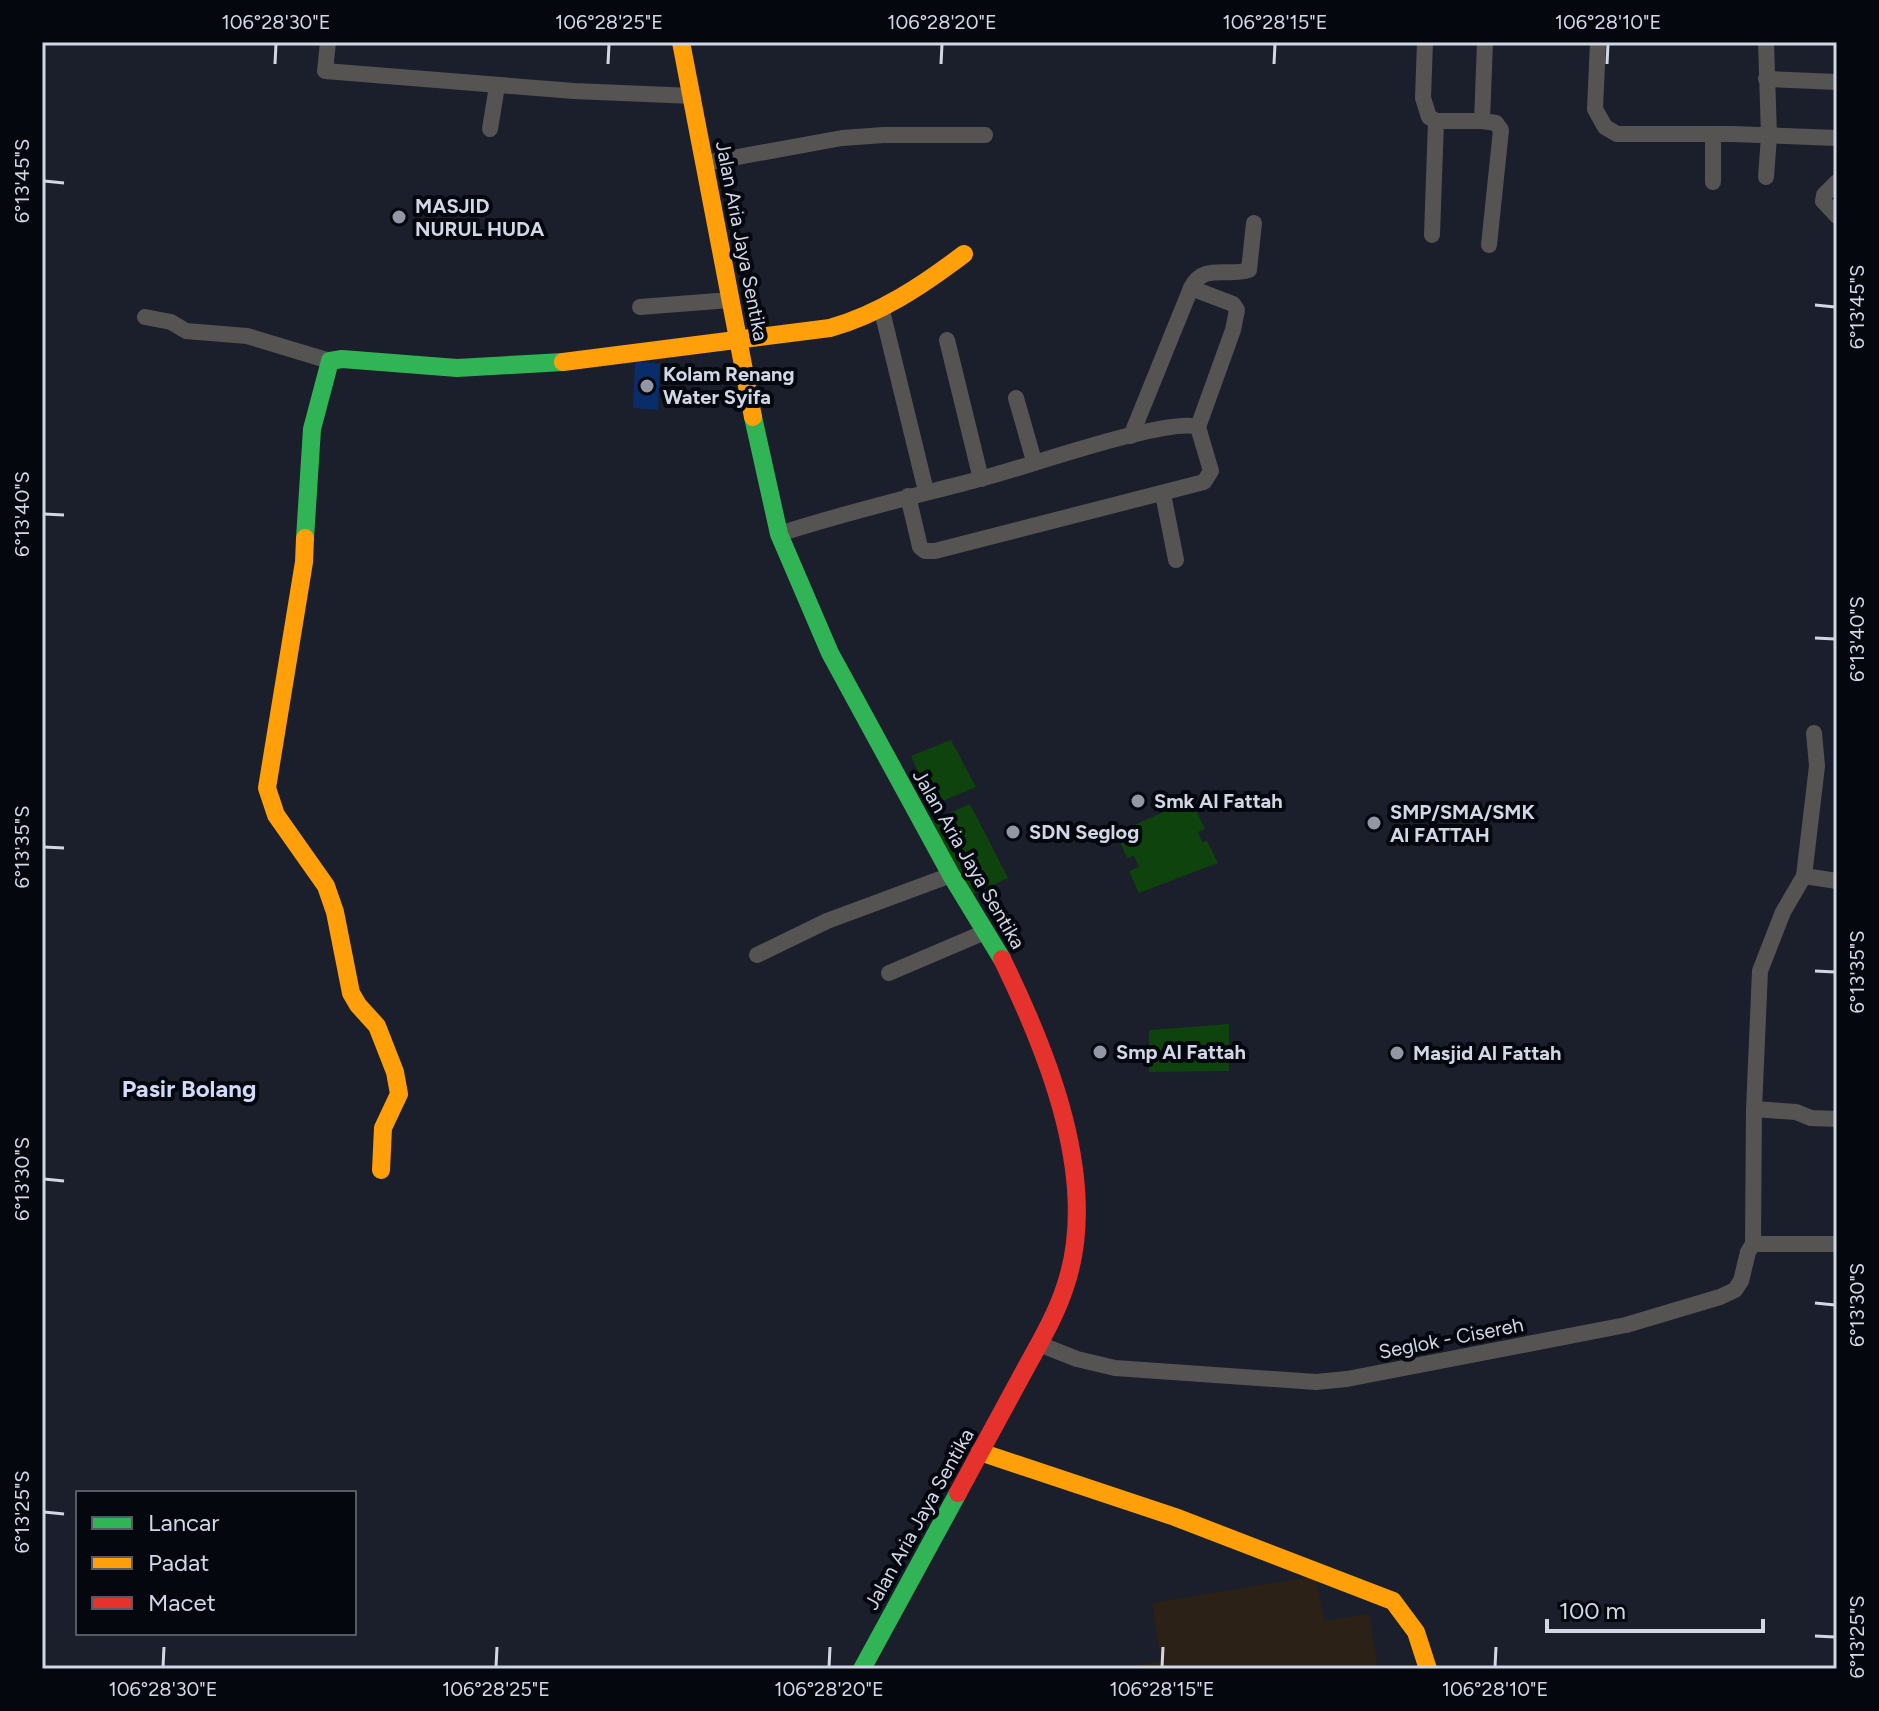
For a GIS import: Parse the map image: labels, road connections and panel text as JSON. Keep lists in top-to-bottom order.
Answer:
{
  "streets": {
    "street": ["Jalan Aria Jaya Sentika", "Seglok - Cisereh"]
  },
  "crossings": [
    ["Jalan Aria Jaya Sentika", "Seglok - Cisereh"]
  ],
  "districts": ["Pasir Bolang"],
  "places": [
    "MASJID NURUL HUDA",
    "Kolam Renang Water Syifa",
    "Smk Al Fattah",
    "SMP/SMA/SMK Al FATTAH",
    "SDN Seglog",
    "Smp Al Fattah",
    "Masjid Al Fattah"
  ],
  "legend": ["Lancar", "Padat", "Macet"],
  "scale_bar": "100 m",
  "coordinates": [
    "106°28'30\"E",
    "106°28'25\"E",
    "106°28'20\"E",
    "106°28'15\"E",
    "106°28'10\"E",
    "6°13'45\"S",
    "6°13'40\"S",
    "6°13'35\"S",
    "6°13'30\"S",
    "6°13'25\"S"
  ]
}
